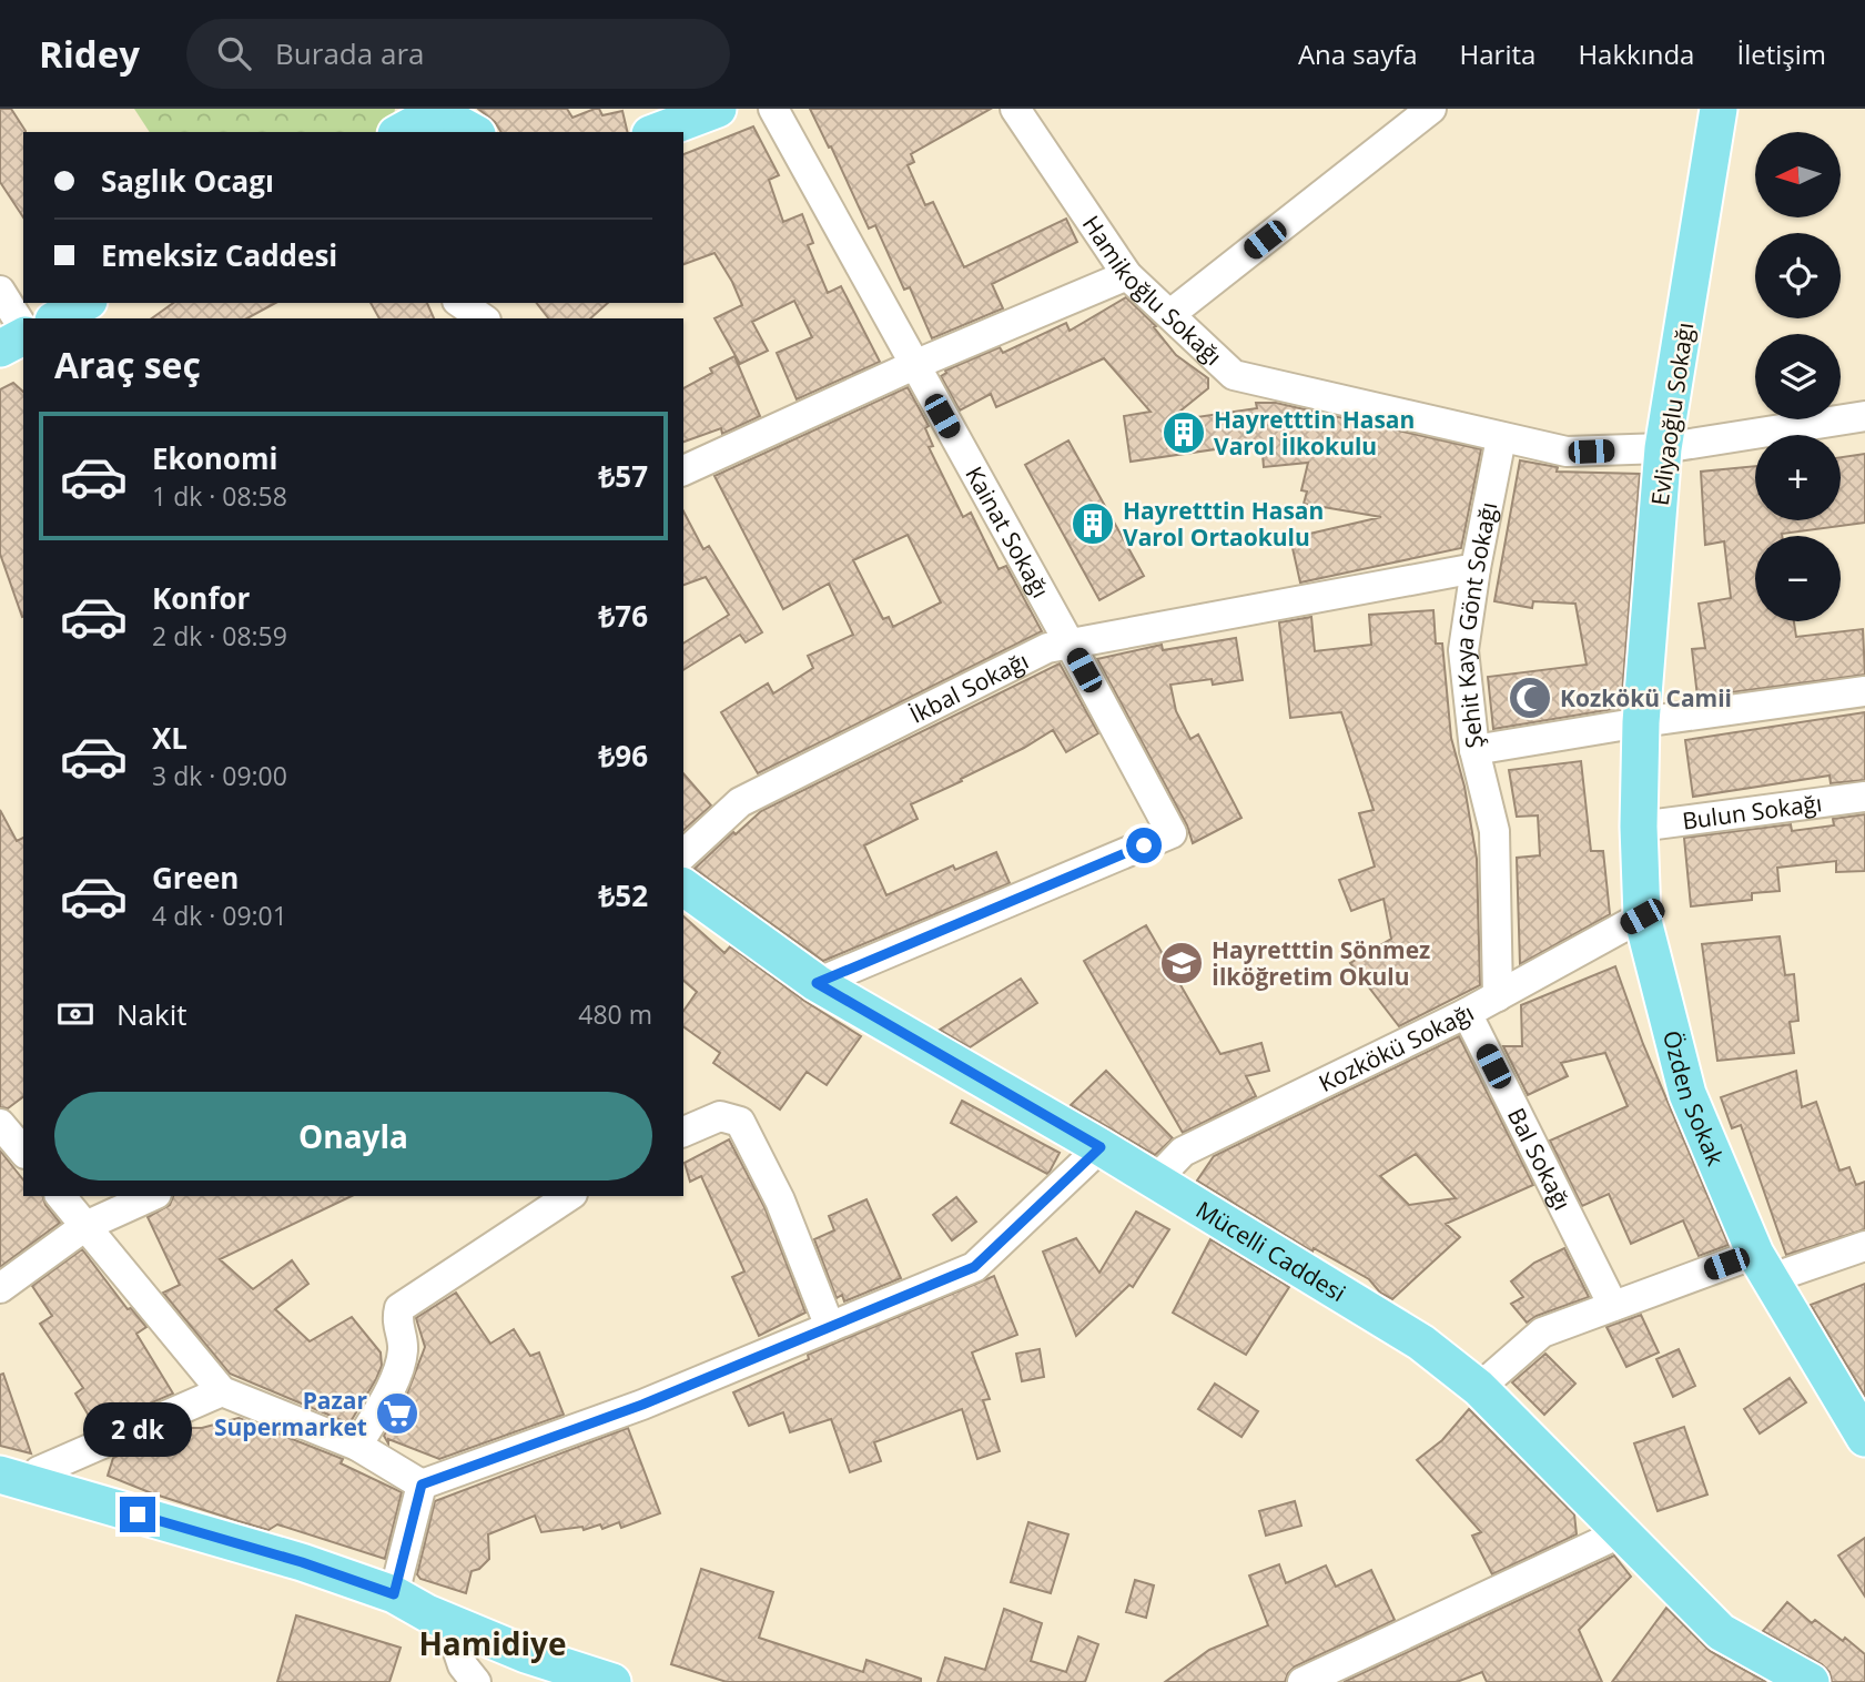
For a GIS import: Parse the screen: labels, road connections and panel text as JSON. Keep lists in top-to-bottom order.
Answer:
{
  "streets": {
    "main road": ["Evliyaoğlu Sokağı", "Özden Sokak", "Mücelli Caddesi"],
    "street": [
      "Hamikoğlu Sokağı",
      "Kainat Sokağı",
      "Şehit Kaya Gönt Sokağı",
      "İkbal Sokağı",
      "Bulun Sokağı",
      "Kozkökü Sokağı",
      "Bal Sokağı"
    ]
  },
  "crossings": [
    ["Hamikoğlu Sokağı", "Evliyaoğlu Sokağı"],
    ["Hamikoğlu Sokağı", "Şehit Kaya Gönt Sokağı"],
    ["Evliyaoğlu Sokağı", "Özden Sokak"],
    ["Kainat Sokağı", "İkbal Sokağı"],
    ["Kainat Sokağı", "Mücelli Caddesi"],
    ["Şehit Kaya Gönt Sokağı", "İkbal Sokağı"],
    ["Şehit Kaya Gönt Sokağı", "Kozkökü Sokağı"],
    ["Bulun Sokağı", "Özden Sokak"],
    ["Kozkökü Sokağı", "Özden Sokak"],
    ["Kozkökü Sokağı", "Bal Sokağı"],
    ["Kozkökü Sokağı", "Mücelli Caddesi"]
  ],
  "districts": ["Hamidiye"],
  "places": {
    "building": ["Hayretttin Hasan Varol İlkokulu", "Hayretttin Hasan Varol Ortaokulu"],
    "mosque": ["Kozkökü Camii"],
    "school or university": ["Hayretttin Sönmez İlköğretim Okulu"],
    "supermarket": ["Pazar Supermarket"]
  },
  "north": "left",
  "page": {
    "header": "Ridey",
    "search": "Burada ara",
    "nav": [
      "Ana sayfa",
      "Harita",
      "Hakkında",
      "İletişim"
    ],
    "map_buttons": ["+", "−"],
    "banner": ["Saglık Ocagı", "Emeksiz Caddesi"],
    "heading": "Araç seç",
    "list": [
      {
        "name": "Ekonomi",
        "note": "1 dk · 08:58",
        "value": "₺57"
      },
      {
        "name": "Konfor",
        "note": "2 dk · 08:59",
        "value": "₺76"
      },
      {
        "name": "XL",
        "note": "3 dk · 09:00",
        "value": "₺96"
      },
      {
        "name": "Green",
        "note": "4 dk · 09:01",
        "value": "₺52"
      }
    ],
    "pay": ["Nakit", "480 m"],
    "buttons": "Onayla",
    "bubble": "2 dk"
  }
}
